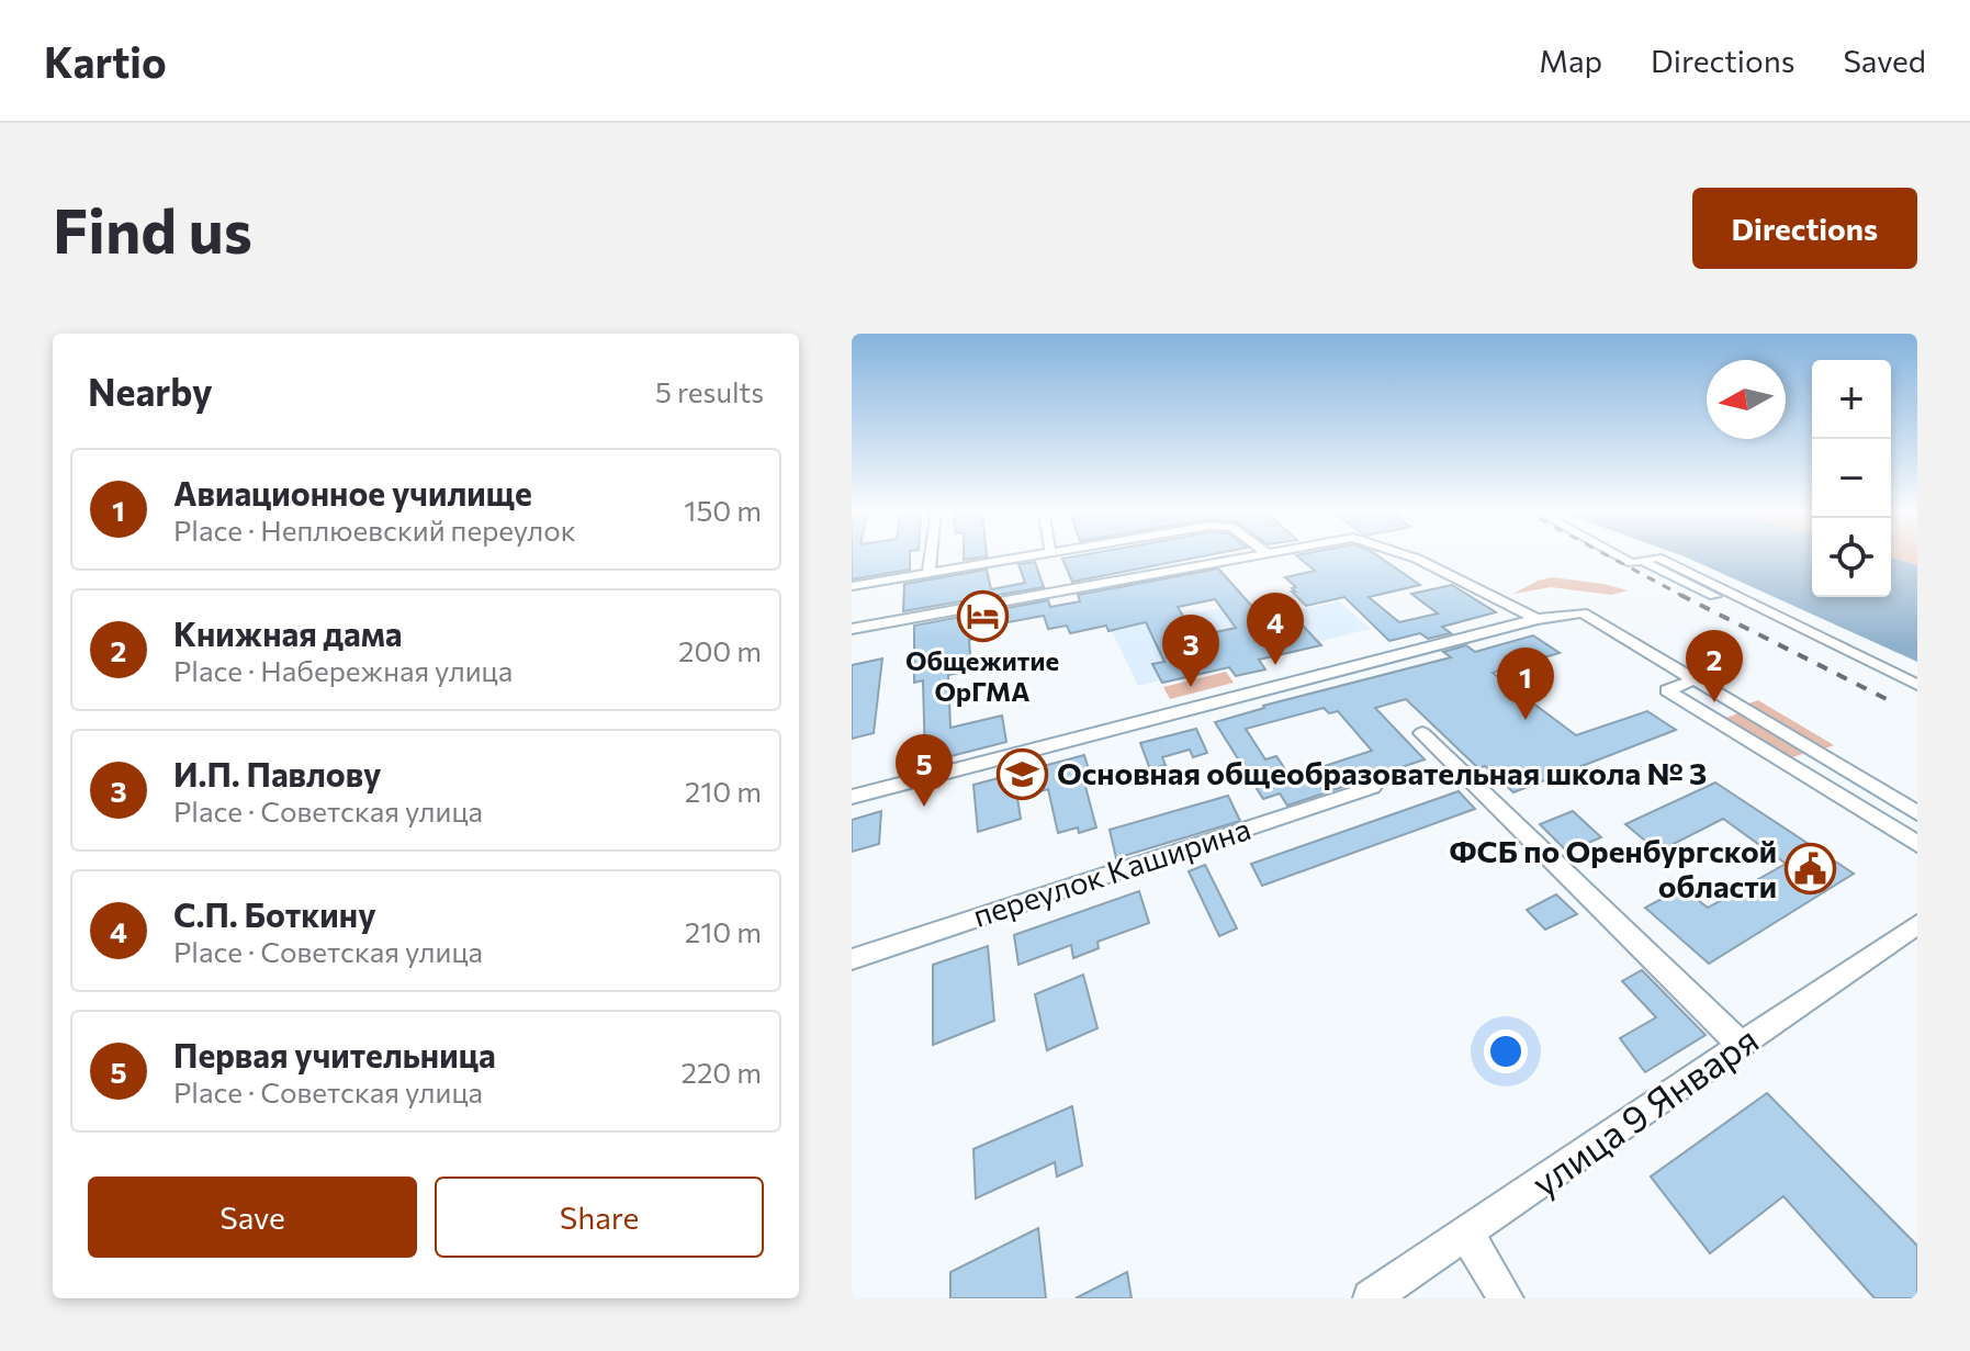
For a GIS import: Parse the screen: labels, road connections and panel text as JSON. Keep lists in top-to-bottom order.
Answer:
{
  "streets": {
    "street": ["переулок Каширина", "улица 9 Января"]
  },
  "places": {
    "hotel": ["Общежитие ОрГМА"],
    "school or university": ["Основная общеобразовательная школа № 3"],
    "public building": ["ФСБ по Оренбургской области"]
  },
  "north": "left",
  "page": {
    "header": "Kartio",
    "nav": ["Map", "Directions", "Saved"],
    "buttons": [
      "Directions",
      ["Save", "Share"]
    ],
    "title": "Find us",
    "heading": ["Nearby", "5 results"],
    "map_buttons": ["+", "−"],
    "list": [
      {
        "mark": "1",
        "name": "Авиационное училище",
        "note": "Place · Неплюевский переулок",
        "value": "150 m"
      },
      {
        "mark": "2",
        "name": "Книжная дама",
        "note": "Place · Набережная улица",
        "value": "200 m"
      },
      {
        "mark": "3",
        "name": "И.П. Павлову",
        "note": "Place · Советская улица",
        "value": "210 m"
      },
      {
        "mark": "4",
        "name": "С.П. Боткину",
        "note": "Place · Советская улица",
        "value": "210 m"
      },
      {
        "mark": "5",
        "name": "Первая учительница",
        "note": "Place · Советская улица",
        "value": "220 m"
      }
    ],
    "pins": [
      "4",
      "3",
      "2",
      "1",
      "5"
    ]
  }
}
